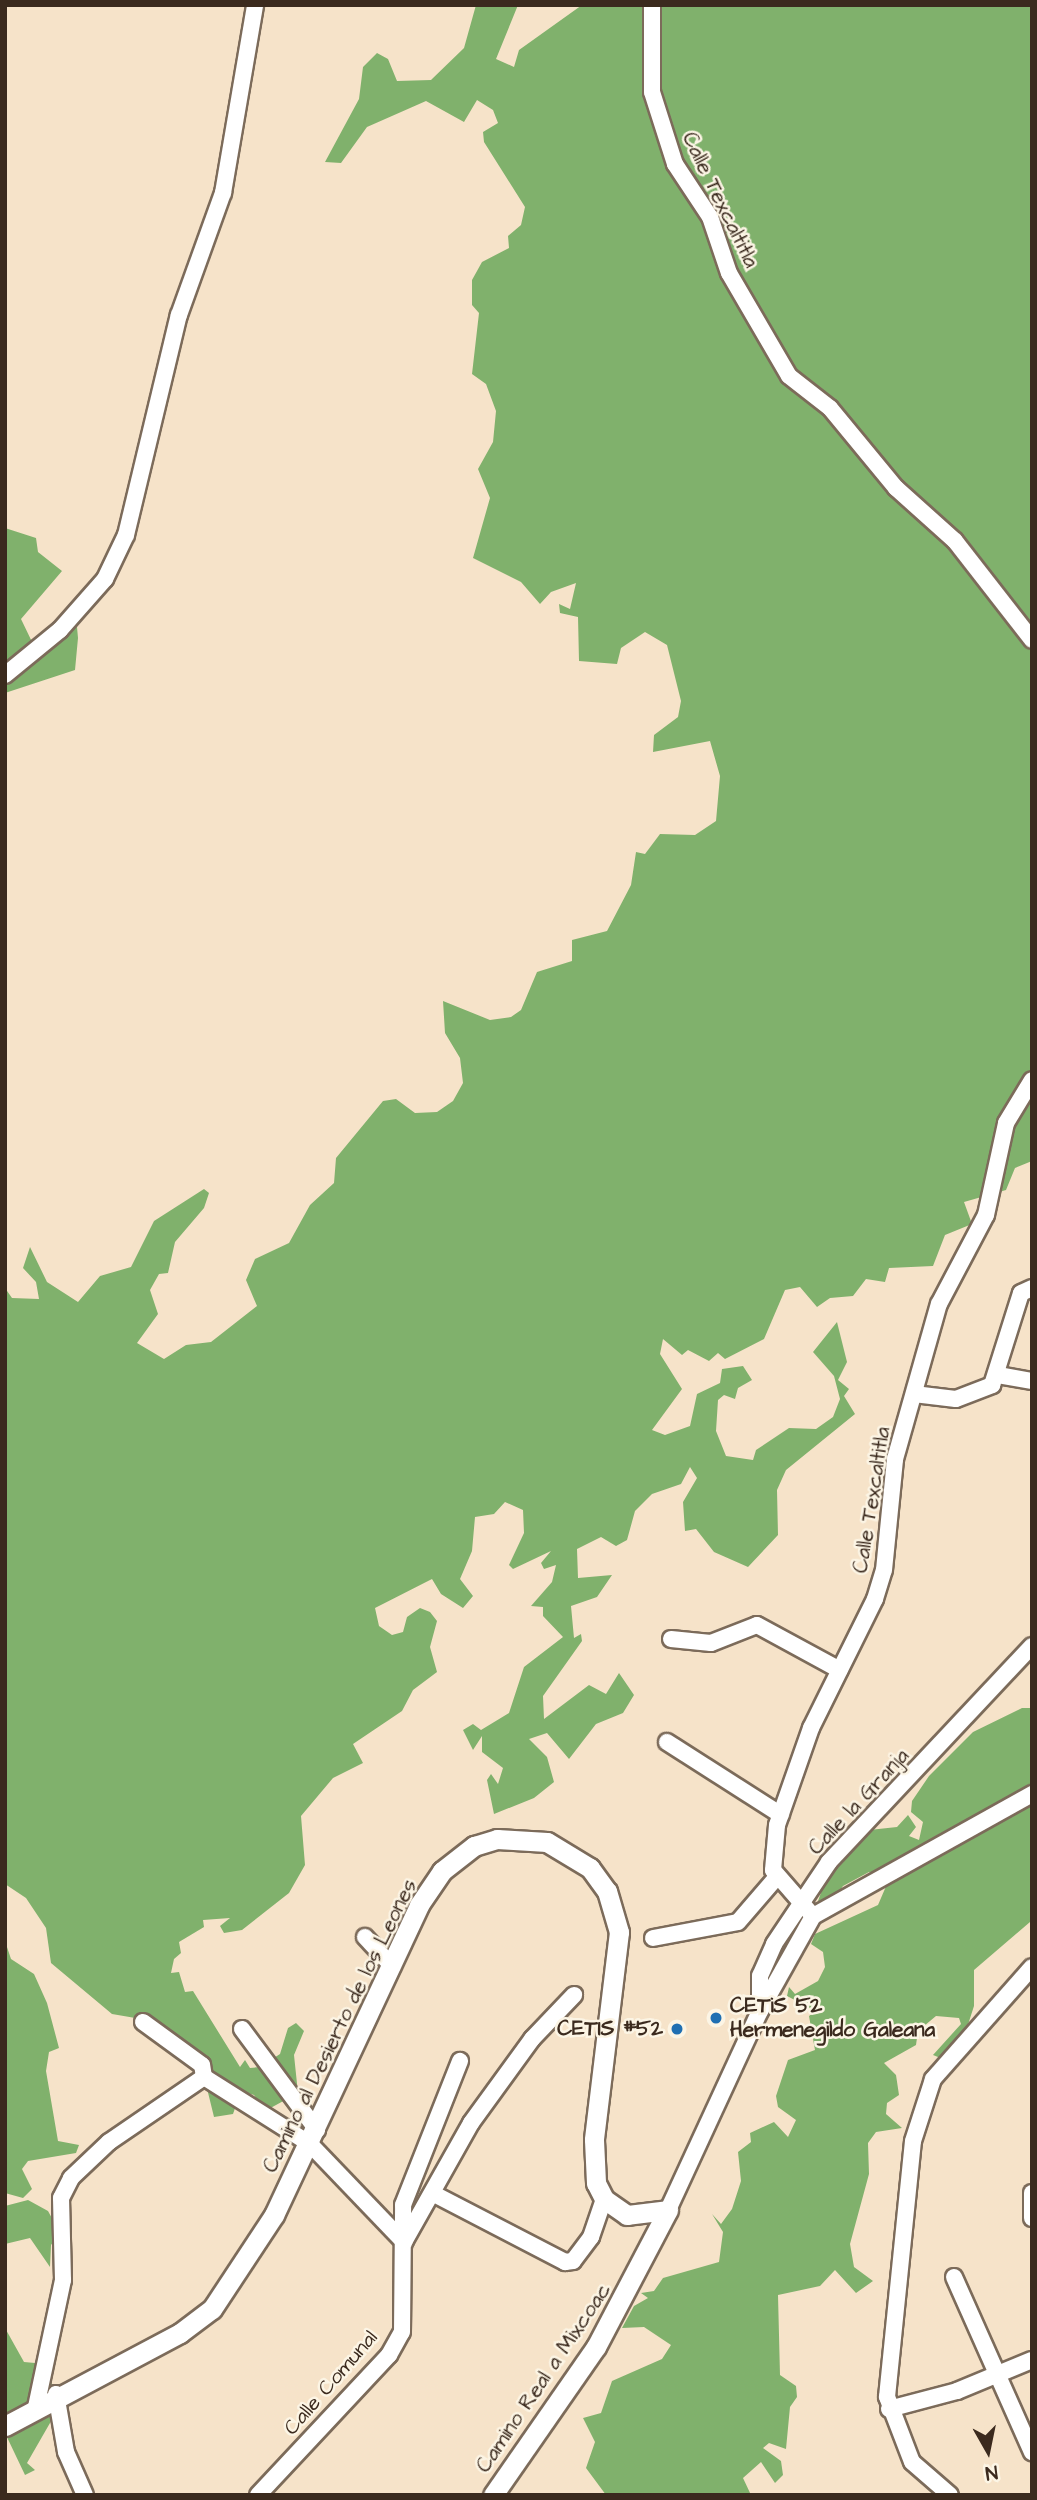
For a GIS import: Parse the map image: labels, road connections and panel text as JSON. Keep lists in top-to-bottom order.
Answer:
{
  "streets": {
    "main road": ["Camino al Desierto de los Leones", "Camino Real a Mixcoac"],
    "street": ["Calle Texcaltitla", "Calle la Granja", "Calle Comunal"]
  },
  "places": ["CETiS 52 Hermenegildo Galeana", "CETIS #52"],
  "north": "bottom"
}
